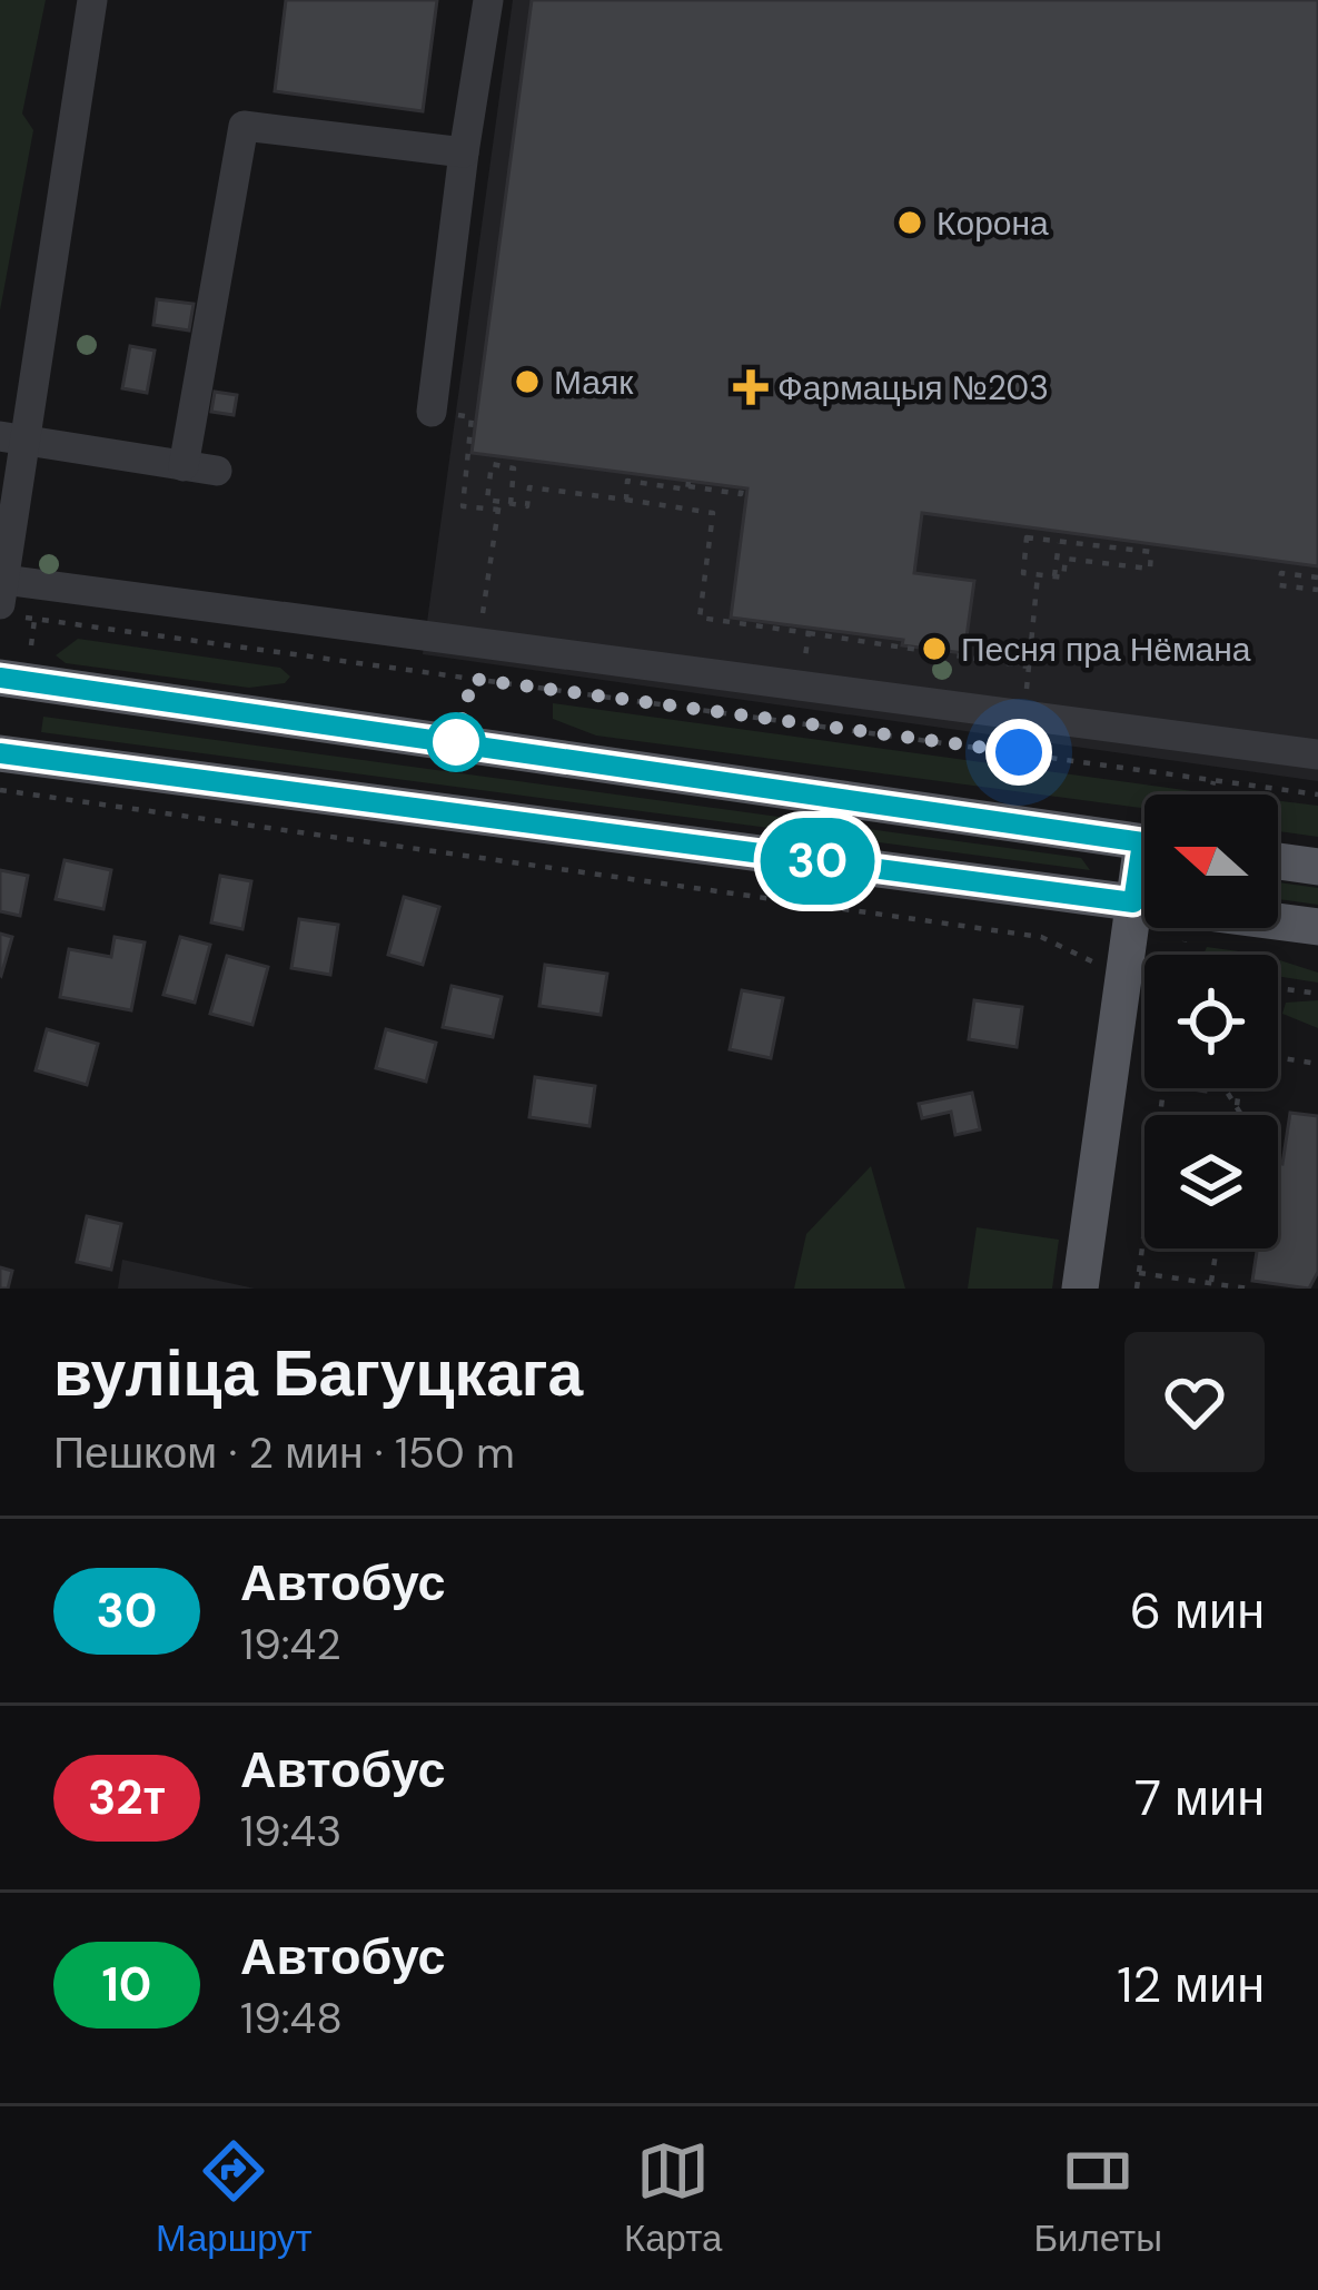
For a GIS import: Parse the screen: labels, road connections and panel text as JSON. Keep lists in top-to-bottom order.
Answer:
{
  "places": {
    "other": ["Корона", "Маяк", "Песня пра Нёмана"],
    "health": ["Фармацыя №203"]
  },
  "lines": ["bus line 30"],
  "north": "left",
  "page": {
    "on_map": "30",
    "heading": ["вуліца Багуцкага", "Пешком · 2 мин · 150 m"],
    "list": [
      {
        "mark": "30",
        "name": "Автобус",
        "note": "19:42",
        "value": "6 мин"
      },
      {
        "mark": "32т",
        "name": "Автобус",
        "note": "19:43",
        "value": "7 мин"
      },
      {
        "mark": "10",
        "name": "Автобус",
        "note": "19:48",
        "value": "12 мин"
      }
    ],
    "tabs": ["Маршрут", "Карта", "Билеты"]
  }
}
